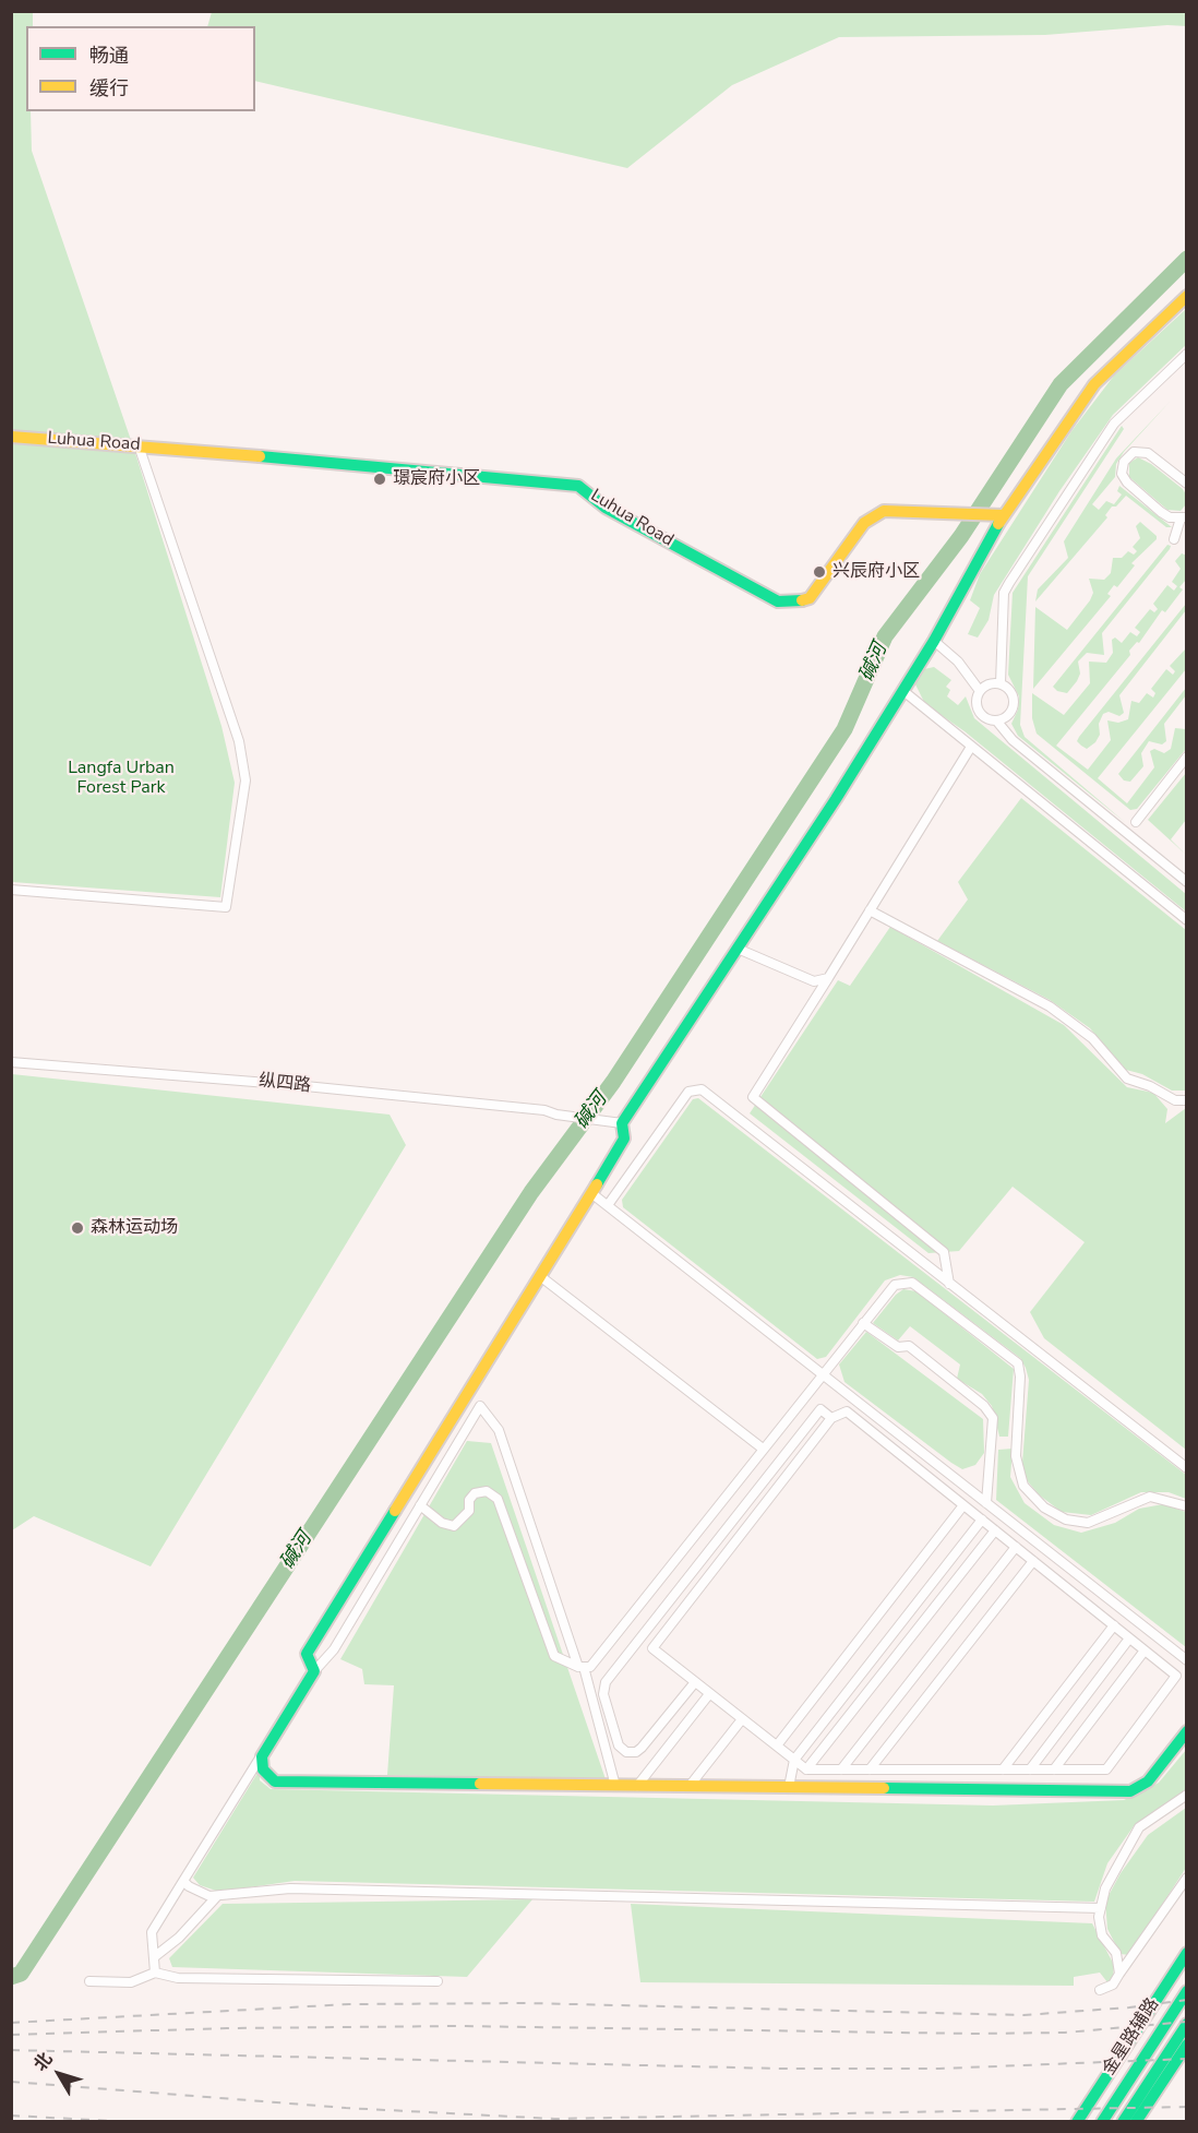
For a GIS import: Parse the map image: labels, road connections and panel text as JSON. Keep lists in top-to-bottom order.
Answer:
{
  "streets": {
    "street": ["Luhua Road", "纵四路", "金星路辅路"]
  },
  "water": ["碱河"],
  "parks": ["Langfa Urban Forest Park"],
  "places": ["璟宸府小区", "兴辰府小区", "森林运动场"],
  "legend": ["畅通", "缓行"],
  "north": "top left"
}
